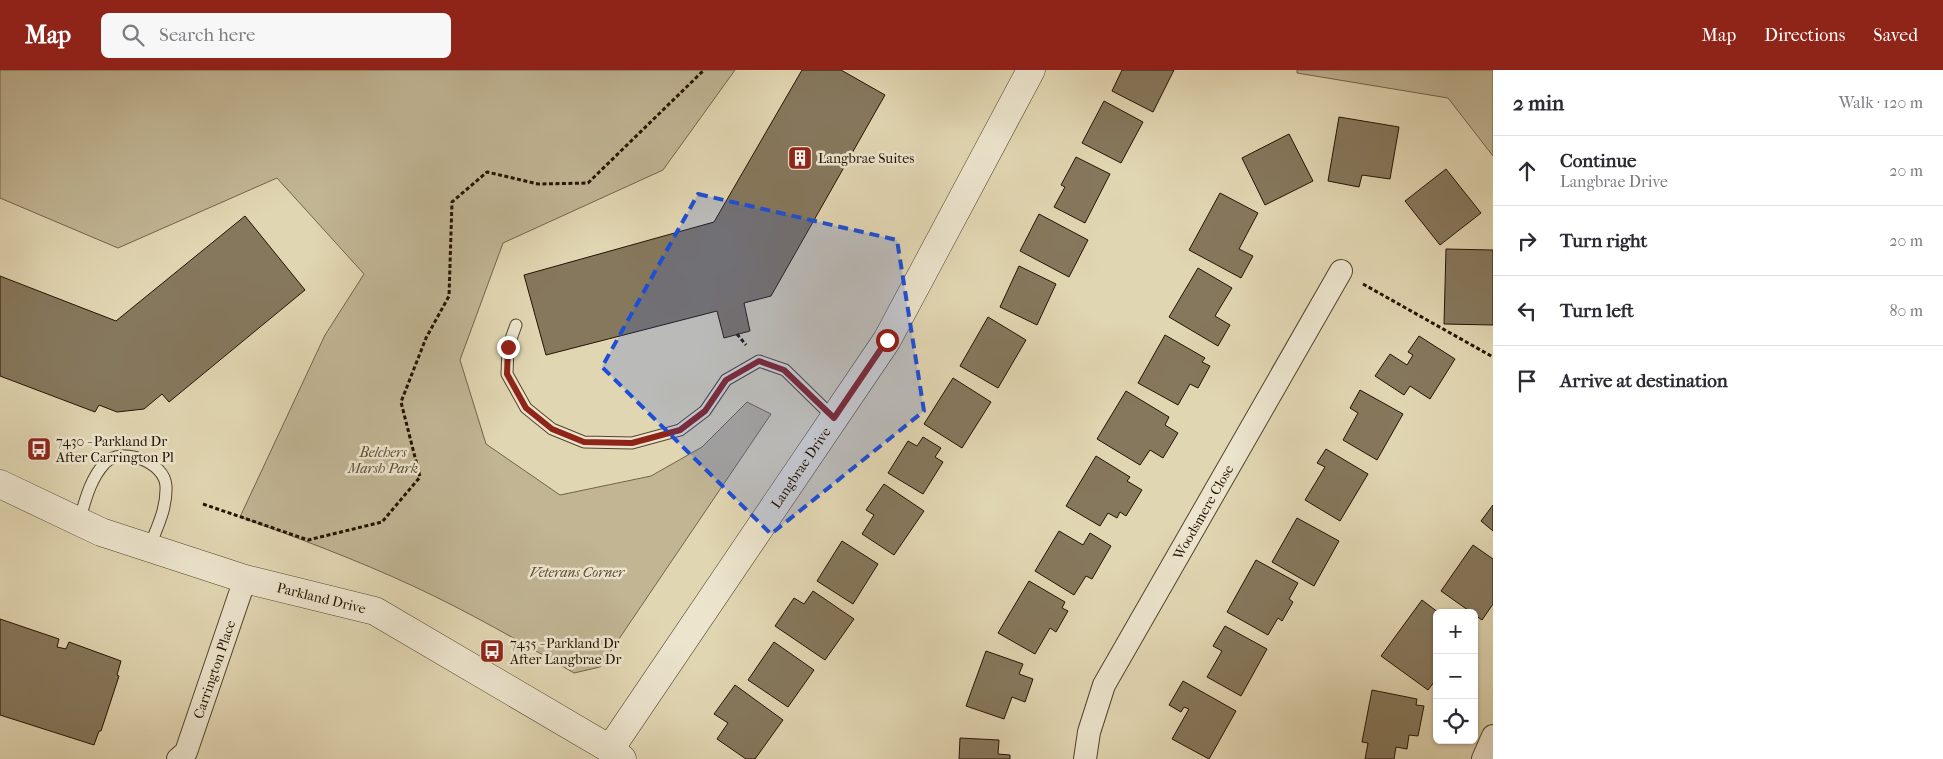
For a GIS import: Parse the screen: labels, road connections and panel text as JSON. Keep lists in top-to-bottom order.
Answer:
{
  "streets": {
    "street": [
      "Langbrae Drive",
      "Woodsmere Close",
      "Parkland Drive",
      "Carrington Place"
    ]
  },
  "crossings": [
    ["Langbrae Drive", "Parkland Drive"],
    ["Parkland Drive", "Carrington Place"]
  ],
  "parks": ["Belchers Marsh Park", "Veterans Corner"],
  "places": {
    "building": ["Langbrae Suites"],
    "bus stop": ["7430 - Parkland Dr After Carrington Pl", "7435 - Parkland Dr After Langbrae Dr"]
  },
  "page": {
    "header": "Map",
    "search": "Search here",
    "nav": ["Map", "Directions", "Saved"],
    "heading": ["2 min", "Walk · 120 m"],
    "list": [
      ["Continue", "Langbrae Drive", "20 m"],
      ["Turn right", "20 m"],
      ["Turn left", "80 m"],
      "Arrive at destination"
    ],
    "map_buttons": ["+", "−"]
  }
}
